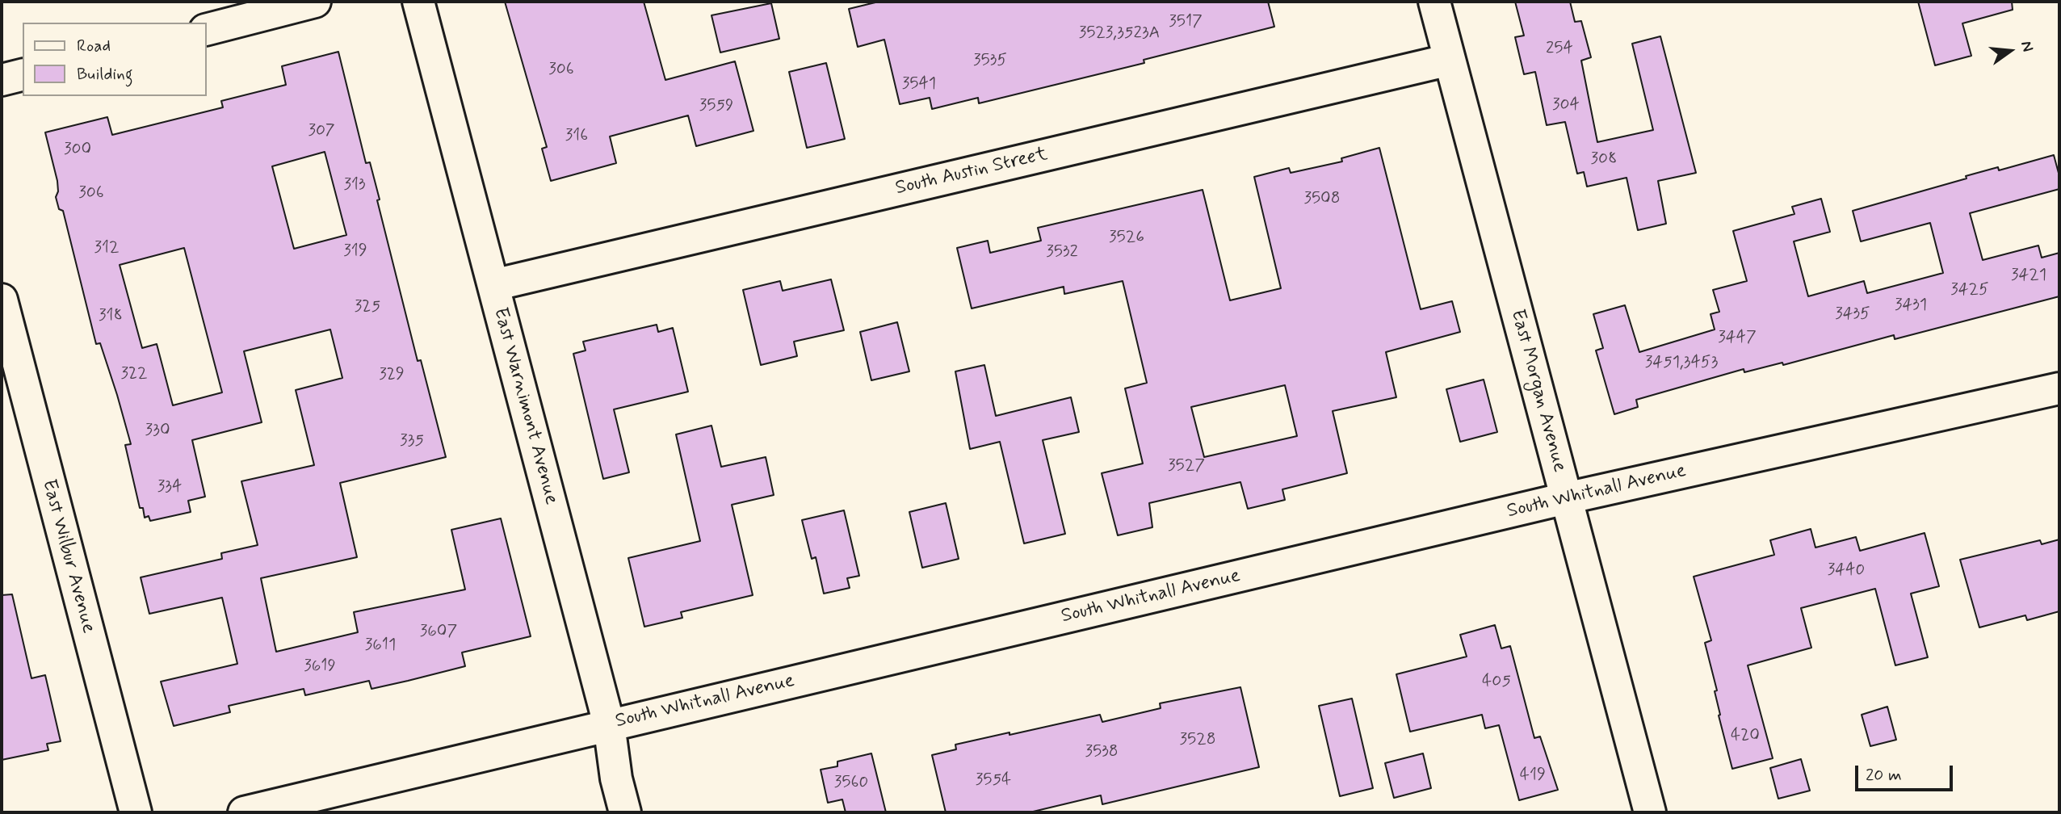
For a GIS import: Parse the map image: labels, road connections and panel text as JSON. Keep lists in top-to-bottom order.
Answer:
{
  "streets": {
    "street": [
      "South Austin Street",
      "East Morgan Avenue",
      "East Warnimont Avenue",
      "South Whitnall Avenue",
      "East Wilbur Avenue"
    ]
  },
  "crossings": [
    ["South Austin Street", "East Morgan Avenue"],
    ["South Austin Street", "East Warnimont Avenue"],
    ["East Morgan Avenue", "South Whitnall Avenue"],
    ["East Warnimont Avenue", "South Whitnall Avenue"]
  ],
  "house_numbers": [
    "3517",
    "3523,3523A",
    "254",
    "3535",
    "306",
    "3541",
    "304",
    "3559",
    "307",
    "316",
    "300",
    "308",
    "313",
    "306",
    "3508",
    "3526",
    "312",
    "319",
    "3532",
    "3421",
    "3425",
    "3431",
    "325",
    "3435",
    "318",
    "3447",
    "3451,3453",
    "322",
    "329",
    "330",
    "335",
    "3527",
    "334",
    "3440",
    "3607",
    "3611",
    "3619",
    "405",
    "420",
    "3528",
    "3538",
    "419",
    "3554",
    "3560"
  ],
  "legend": ["Road", "Building"],
  "scale_bar": "20 m",
  "north": "right"
}
